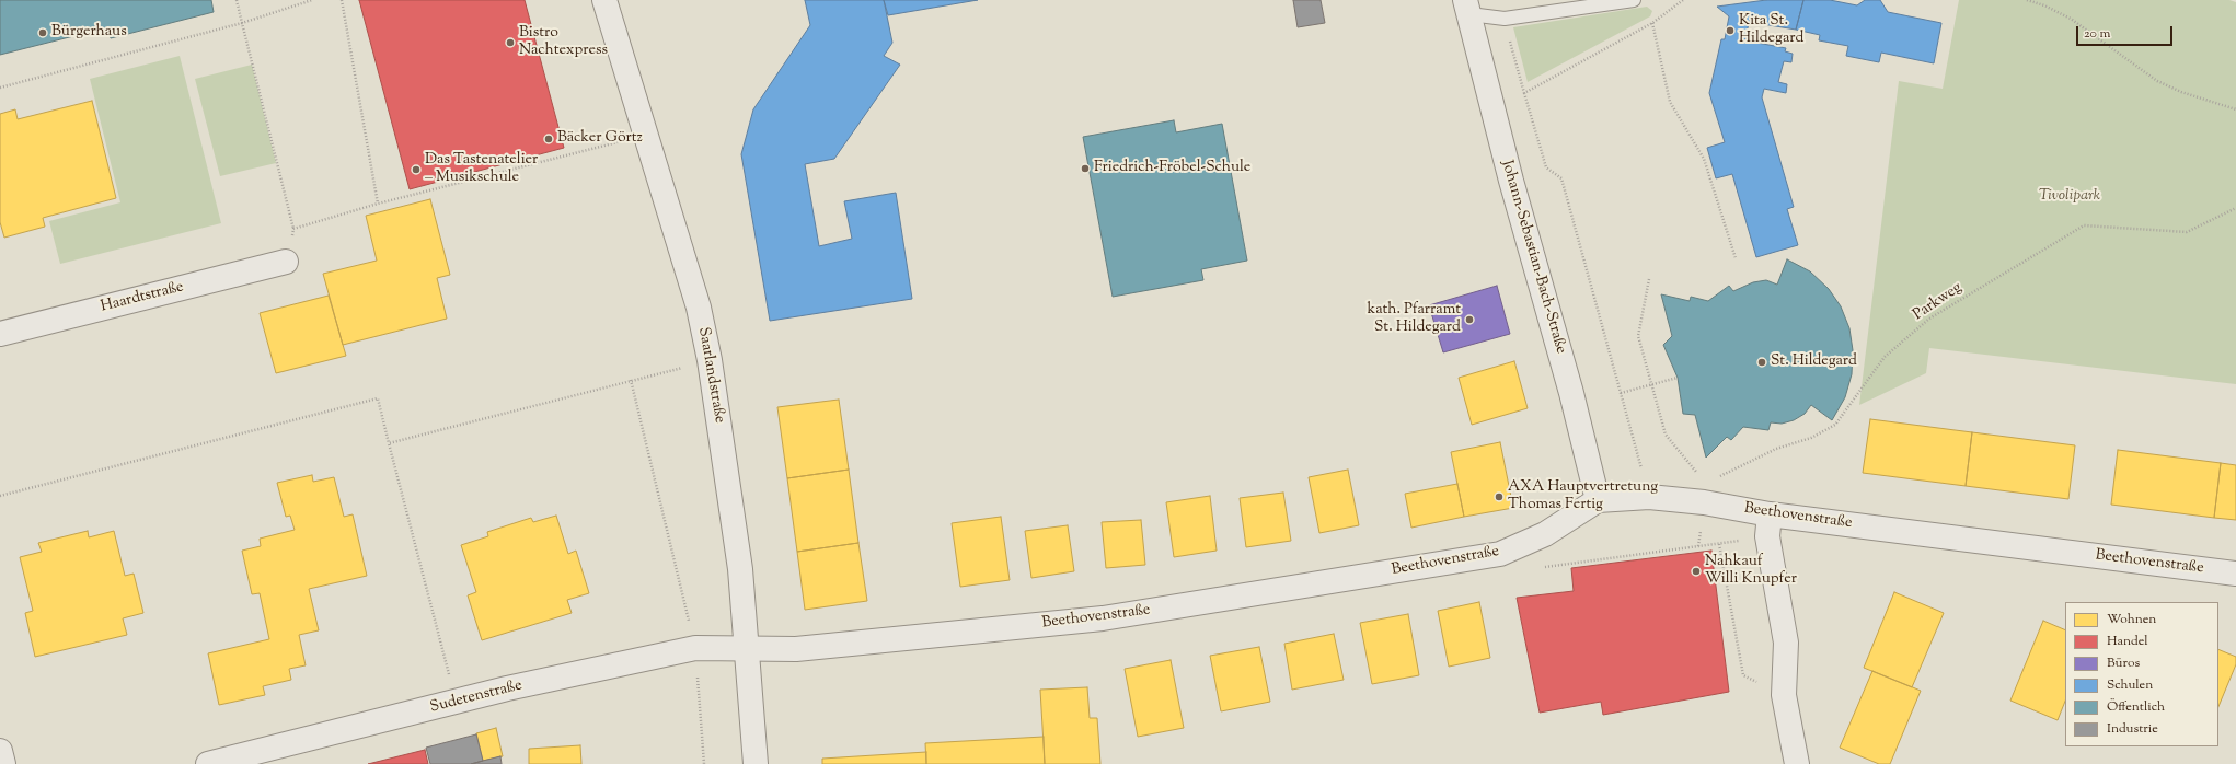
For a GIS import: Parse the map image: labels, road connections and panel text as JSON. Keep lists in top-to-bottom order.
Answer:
{
  "streets": {
    "street": [
      "Johann-Sebastian-Bach-Straße",
      "Haardtstraße",
      "Saarlandstraße",
      "Beethovenstraße",
      "Sudetenstraße"
    ],
    "path": ["Parkweg"]
  },
  "crossings": [
    ["Johann-Sebastian-Bach-Straße", "Beethovenstraße"],
    ["Parkweg", "Beethovenstraße"],
    ["Saarlandstraße", "Beethovenstraße"],
    ["Saarlandstraße", "Sudetenstraße"],
    ["Beethovenstraße", "Sudetenstraße"]
  ],
  "parks": ["Tivolipark"],
  "places": [
    "Kita St. Hildegard",
    "Bürgerhaus",
    "Bistro Nachtexpress",
    "Bäcker Görtz",
    "Friedrich-Fröbel-Schule",
    "Das Tastenatelier – Musikschule",
    "kath. Pfarramt St. Hildegard",
    "St. Hildegard",
    "AXA Hauptvertretung Thomas Fertig",
    "Nahkauf Willi Knupfer"
  ],
  "legend": [
    "Wohnen",
    "Handel",
    "Büros",
    "Schulen",
    "Öffentlich",
    "Industrie"
  ],
  "scale_bar": "20 m"
}
